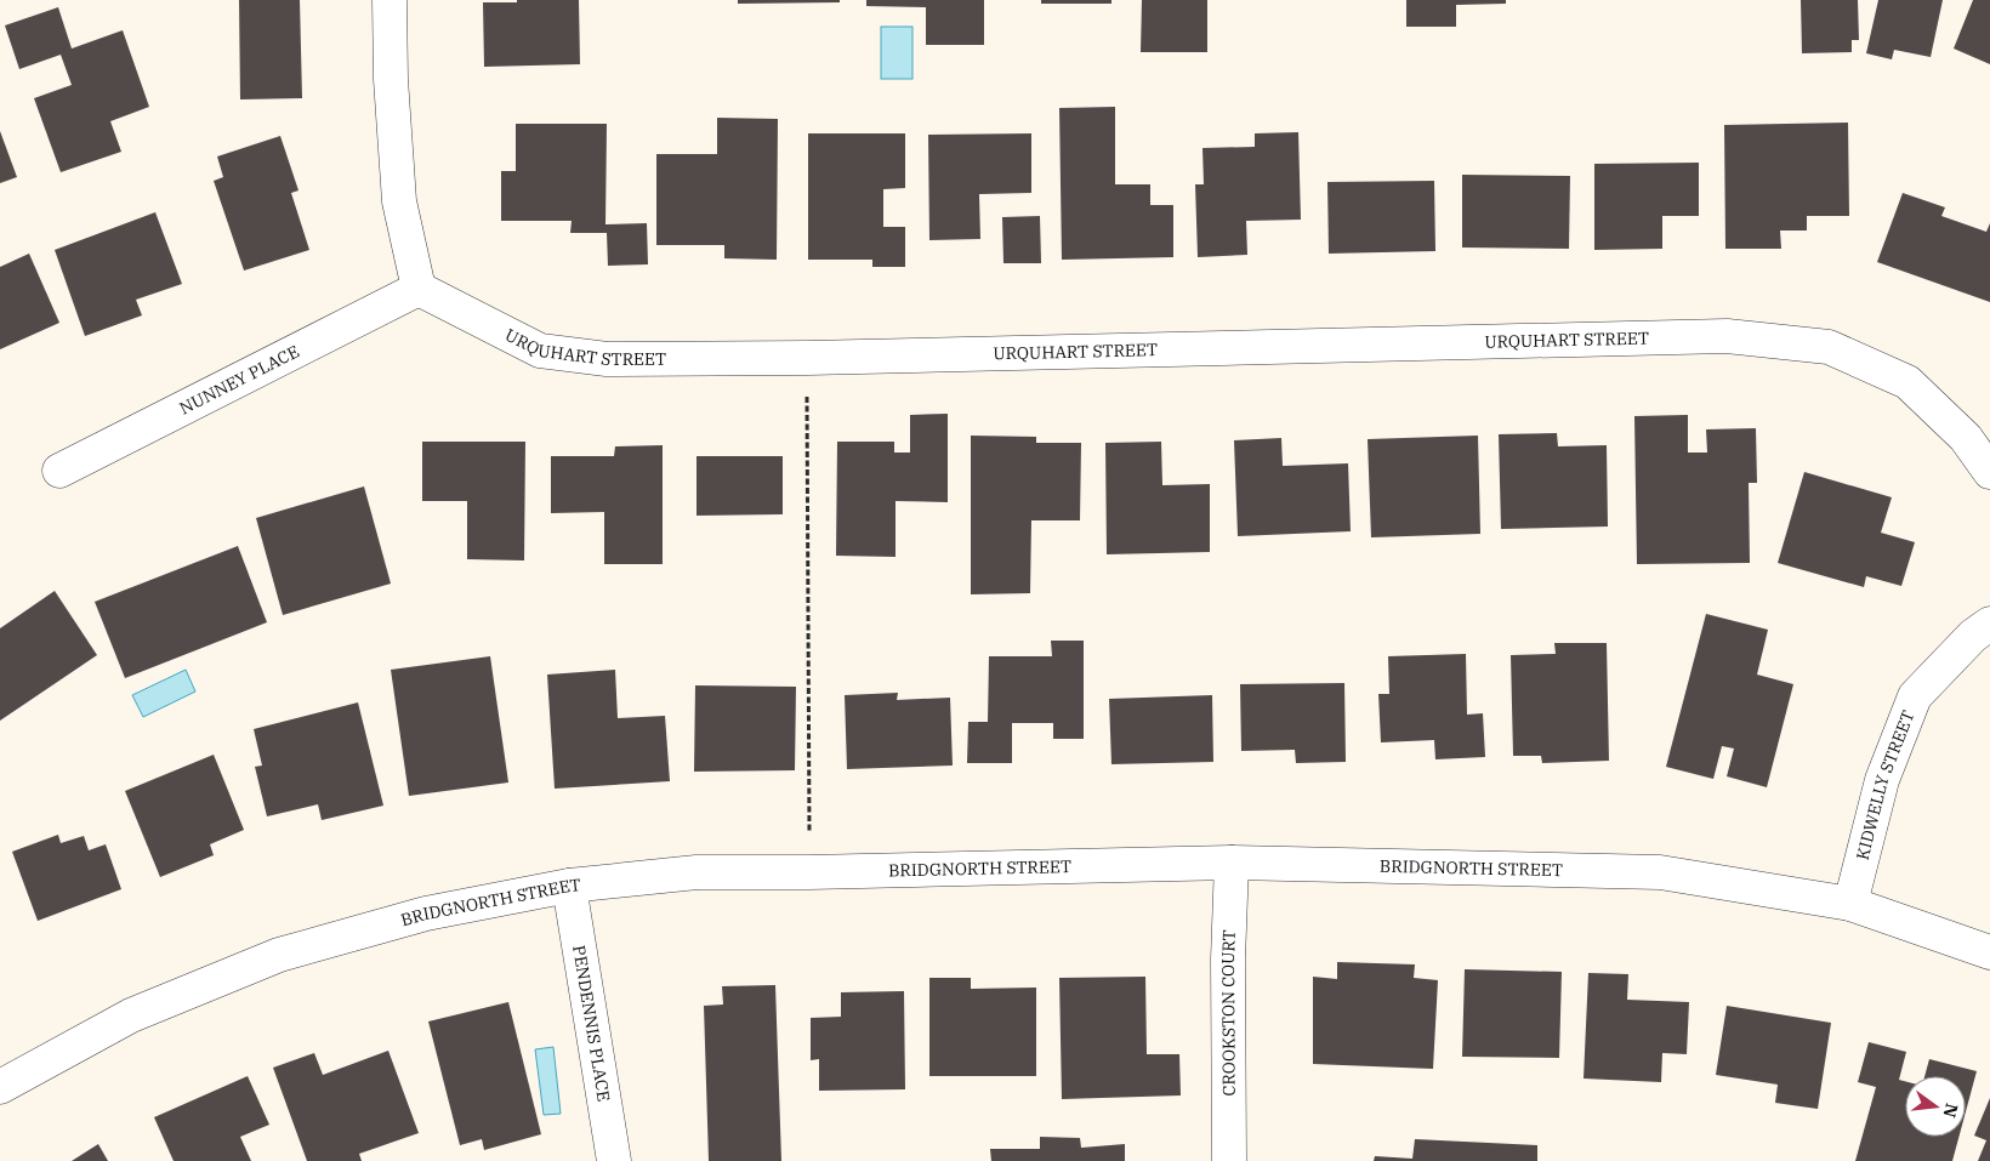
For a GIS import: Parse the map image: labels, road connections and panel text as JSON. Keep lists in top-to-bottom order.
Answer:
{
  "streets": {
    "street": [
      "URQUHART STREET",
      "NUNNEY PLACE",
      "KIDWELLY STREET",
      "BRIDGNORTH STREET",
      "CROOKSTON COURT",
      "PENDENNIS PLACE"
    ]
  },
  "crossings": [
    ["URQUHART STREET", "NUNNEY PLACE"],
    ["KIDWELLY STREET", "BRIDGNORTH STREET"],
    ["BRIDGNORTH STREET", "CROOKSTON COURT"],
    ["BRIDGNORTH STREET", "PENDENNIS PLACE"]
  ],
  "north": "right"
}
